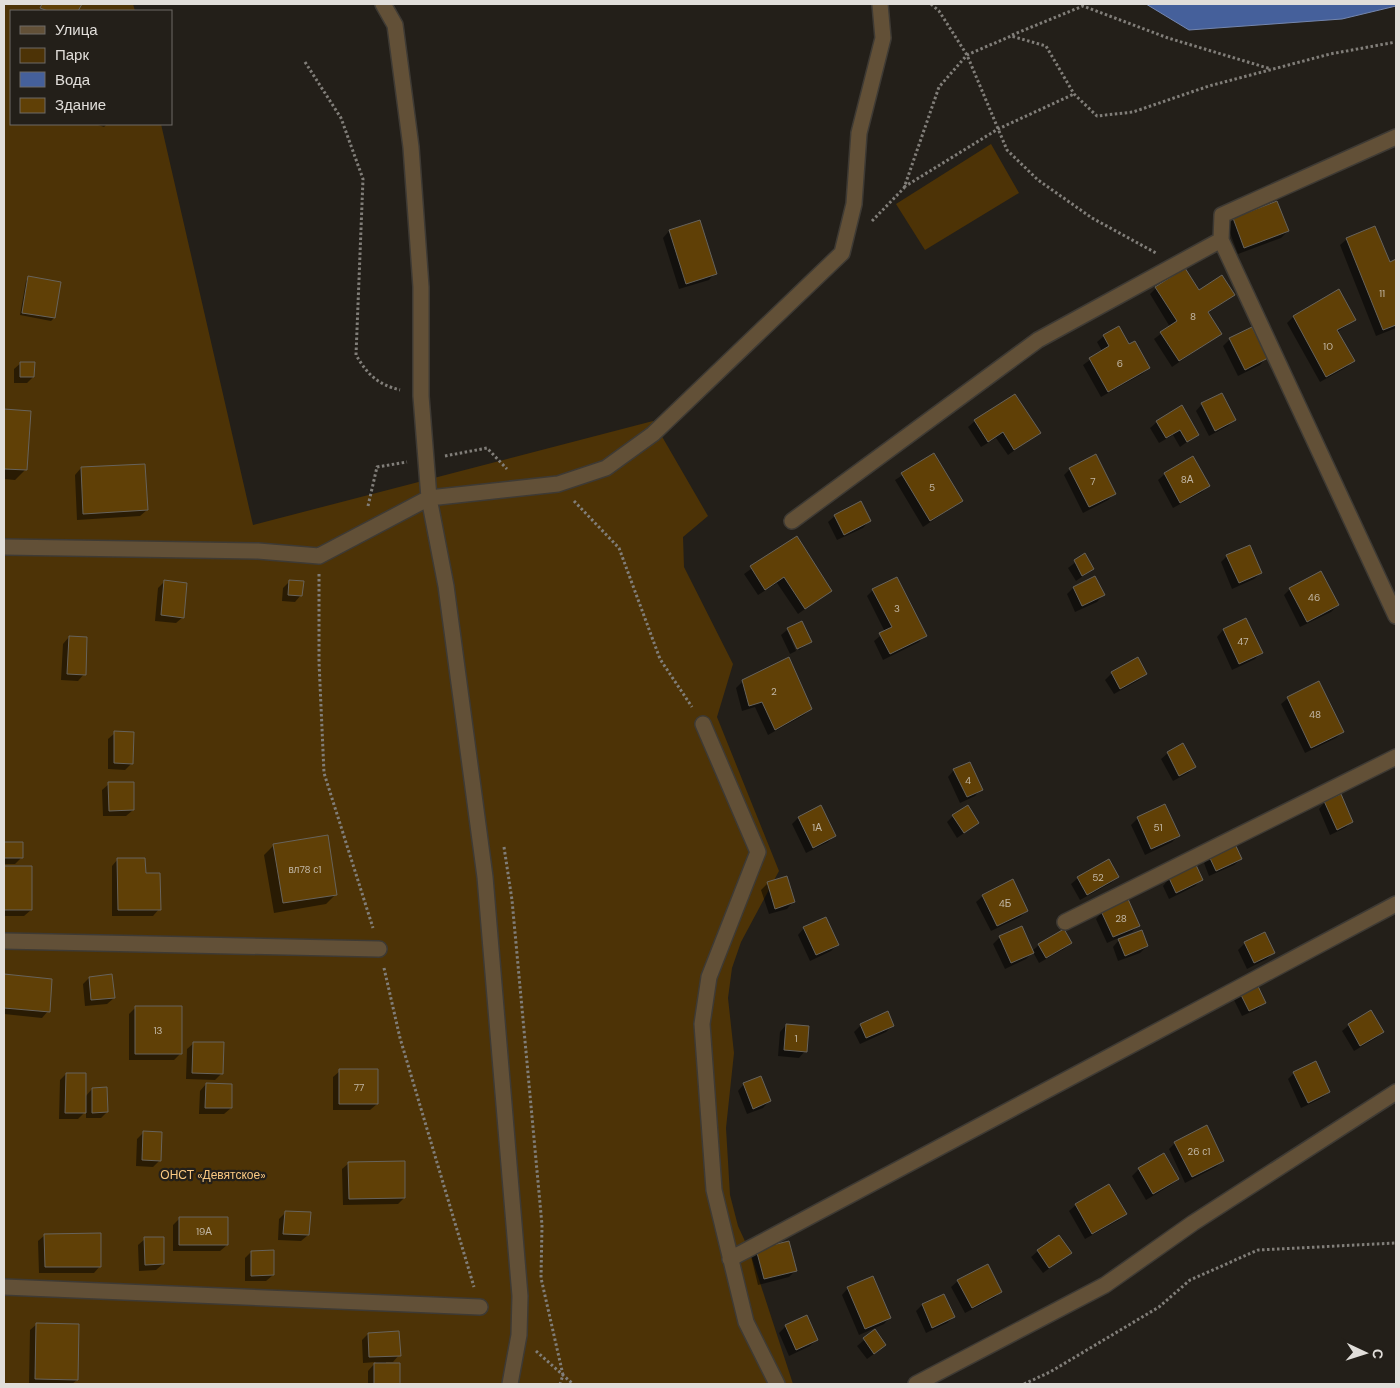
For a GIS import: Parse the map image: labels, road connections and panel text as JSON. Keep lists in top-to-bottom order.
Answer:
{
  "parks": ["ОНСТ «Девятское»"],
  "house_numbers": [
    "11",
    "8",
    "10",
    "6",
    "8А",
    "7",
    "5",
    "46",
    "3",
    "47",
    "2",
    "48",
    "4",
    "1А",
    "51",
    "вл78 с1",
    "52",
    "4Б",
    "28",
    "13",
    "1",
    "77",
    "26 с1",
    "19А"
  ],
  "legend": [
    "Улица",
    "Парк",
    "Вода",
    "Здание"
  ],
  "north": "right"
}
